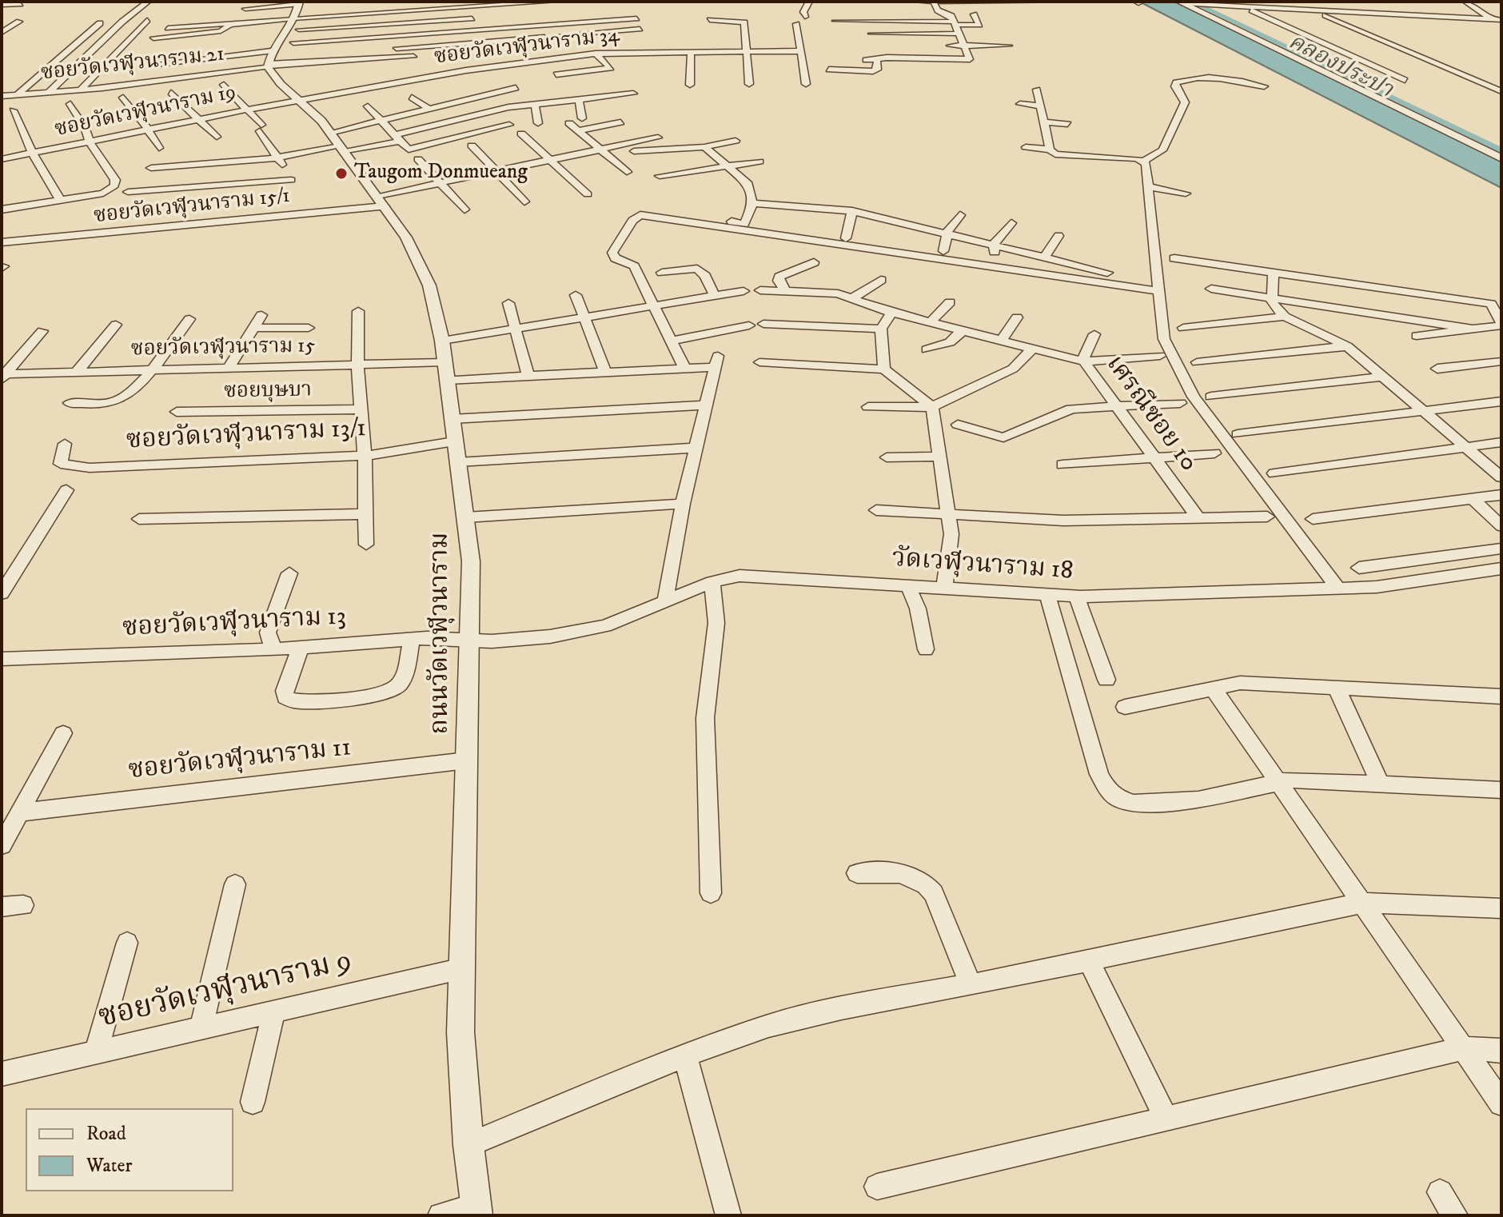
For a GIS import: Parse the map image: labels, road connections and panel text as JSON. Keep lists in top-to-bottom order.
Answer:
{
  "streets": {
    "street": [
      "ซอยวัดเวฬุวนาราม 34",
      "ซอยวัดเวฬุวนาราม 21",
      "ซอยวัดเวฬุวนาราม 19",
      "ซอยวัดเวฬุวนาราม 15/1",
      "ซอยวัดเวฬุวนาราม 15",
      "ซอยบุษบา",
      "เศรณีซอย 10",
      "ซอยวัดเวฬุวนาราม 13/1",
      "วัดเวฬุวนาราม 18",
      "ซอยวัดเวฬุวนาราม 13",
      "ถนนวัดเวฬุวนาราม",
      "ซอยวัดเวฬุวนาราม 11",
      "ซอยวัดเวฬุวนาราม 9"
    ]
  },
  "crossings": [
    ["ซอยวัดเวฬุวนาราม 34", "ซอยวัดเวฬุวนาราม 19"],
    ["ซอยวัดเวฬุวนาราม 34", "ถนนวัดเวฬุวนาราม"],
    ["ซอยวัดเวฬุวนาราม 21", "ถนนวัดเวฬุวนาราม"],
    ["ซอยวัดเวฬุวนาราม 19", "ถนนวัดเวฬุวนาราม"],
    ["ซอยวัดเวฬุวนาราม 15/1", "ถนนวัดเวฬุวนาราม"],
    ["ซอยวัดเวฬุวนาราม 15", "ถนนวัดเวฬุวนาราม"],
    ["ซอยวัดเวฬุวนาราม 13/1", "ถนนวัดเวฬุวนาราม"],
    ["วัดเวฬุวนาราม 18", "ซอยวัดเวฬุวนาราม 13"],
    ["วัดเวฬุวนาราม 18", "ถนนวัดเวฬุวนาราม"],
    ["ซอยวัดเวฬุวนาราม 13", "ถนนวัดเวฬุวนาราม"],
    ["ถนนวัดเวฬุวนาราม", "ซอยวัดเวฬุวนาราม 11"],
    ["ถนนวัดเวฬุวนาราม", "ซอยวัดเวฬุวนาราม 9"]
  ],
  "water": ["คลองประปา"],
  "places": ["Taugom Donmueang"],
  "legend": ["Road", "Water"]
}
